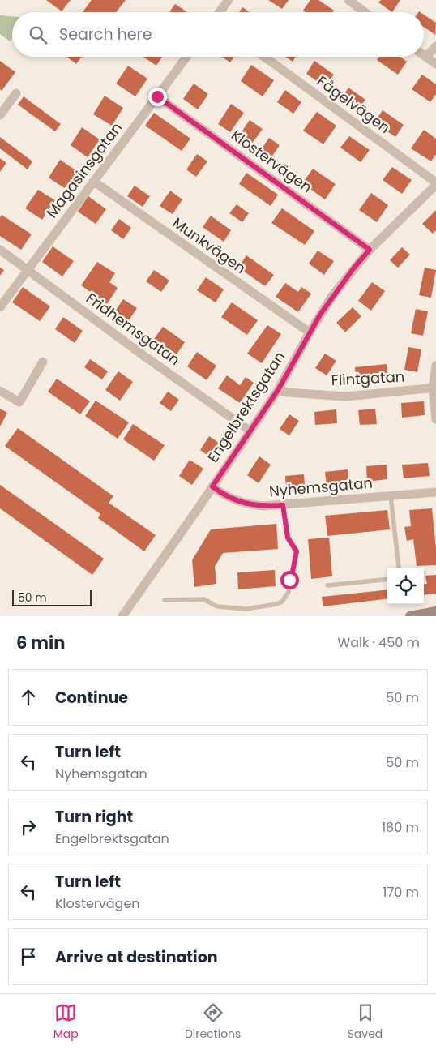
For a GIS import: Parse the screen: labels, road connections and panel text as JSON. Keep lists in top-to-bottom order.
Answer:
{
  "streets": {
    "street": [
      "Fågelvägen",
      "Klostervägen",
      "Magasinsgatan",
      "Munkvägen",
      "Fridhemsgatan",
      "Flintgatan",
      "Engelbrektsgatan",
      "Nyhemsgatan"
    ]
  },
  "crossings": [
    ["Fågelvägen", "Engelbrektsgatan"],
    ["Klostervägen", "Magasinsgatan"],
    ["Klostervägen", "Engelbrektsgatan"],
    ["Magasinsgatan", "Munkvägen"],
    ["Magasinsgatan", "Fridhemsgatan"],
    ["Munkvägen", "Engelbrektsgatan"],
    ["Fridhemsgatan", "Engelbrektsgatan"],
    ["Flintgatan", "Engelbrektsgatan"],
    ["Engelbrektsgatan", "Nyhemsgatan"]
  ],
  "scale_bar": "50 m",
  "page": {
    "search": "Search here",
    "scale": "50 m",
    "heading": ["6 min", "Walk · 450 m"],
    "list": [
      ["Continue", "50 m"],
      ["Turn left", "Nyhemsgatan", "50 m"],
      ["Turn right", "Engelbrektsgatan", "180 m"],
      ["Turn left", "Klostervägen", "170 m"],
      "Arrive at destination"
    ],
    "nav": ["Map", "Directions", "Saved"]
  }
}
